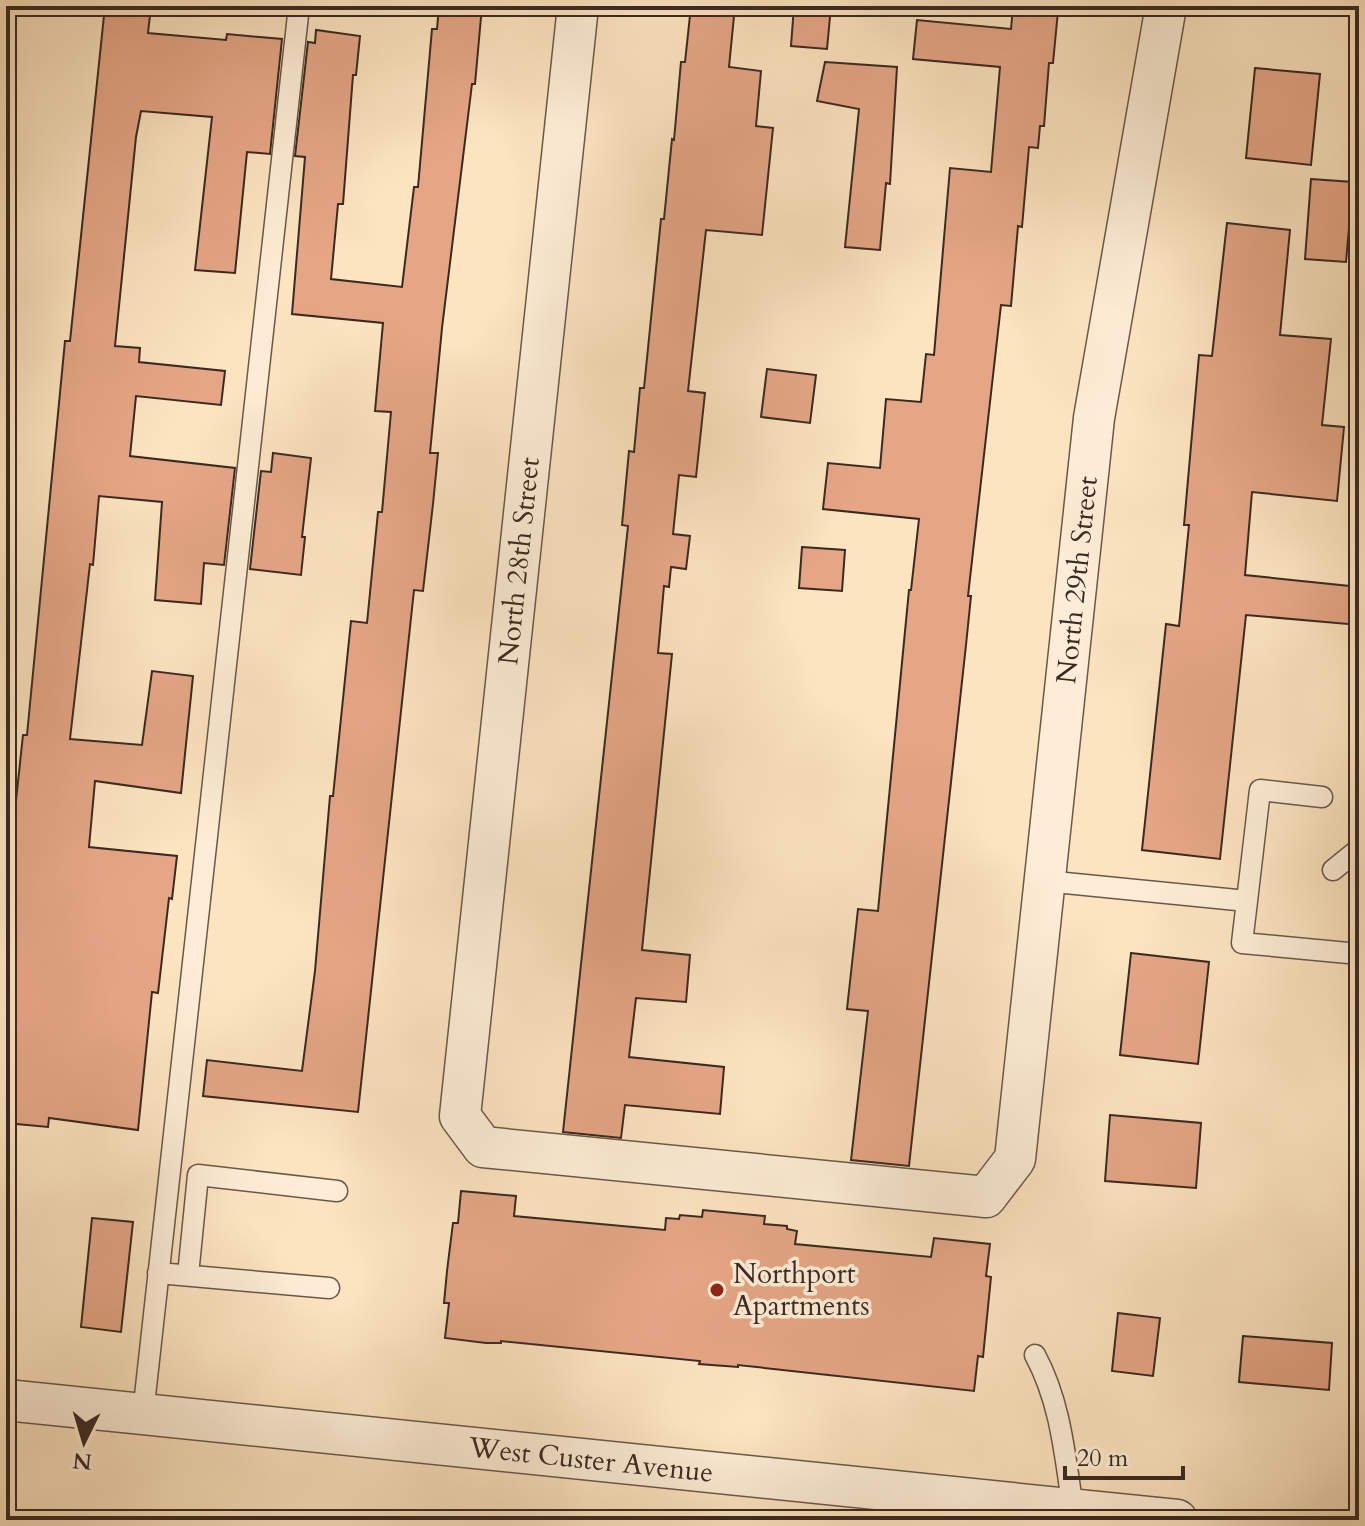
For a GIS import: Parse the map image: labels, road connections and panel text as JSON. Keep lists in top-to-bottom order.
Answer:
{
  "streets": {
    "street": ["North 28th Street", "North 29th Street", "West Custer Avenue"]
  },
  "crossings": [
    ["North 28th Street", "North 29th Street"]
  ],
  "places": ["Northport Apartments"],
  "scale_bar": "20 m",
  "north": "bottom"
}
